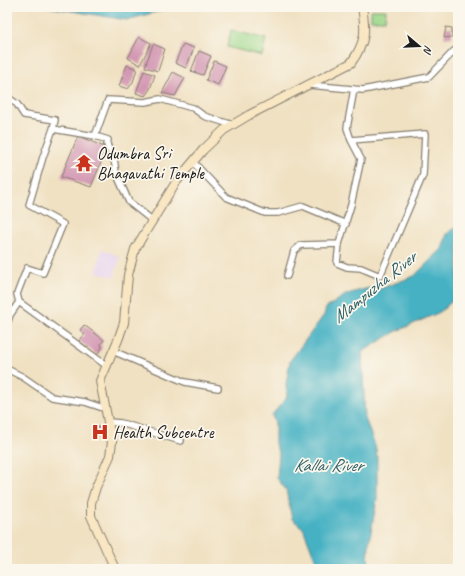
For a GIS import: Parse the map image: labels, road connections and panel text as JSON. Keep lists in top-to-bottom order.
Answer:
{
  "water": ["Mampuzha River", "Kallai River"],
  "places": {
    "temple": ["Odumbra Sri Bhagavathi Temple"],
    "hospital": ["Health Subcentre"]
  },
  "north": "right"
}
